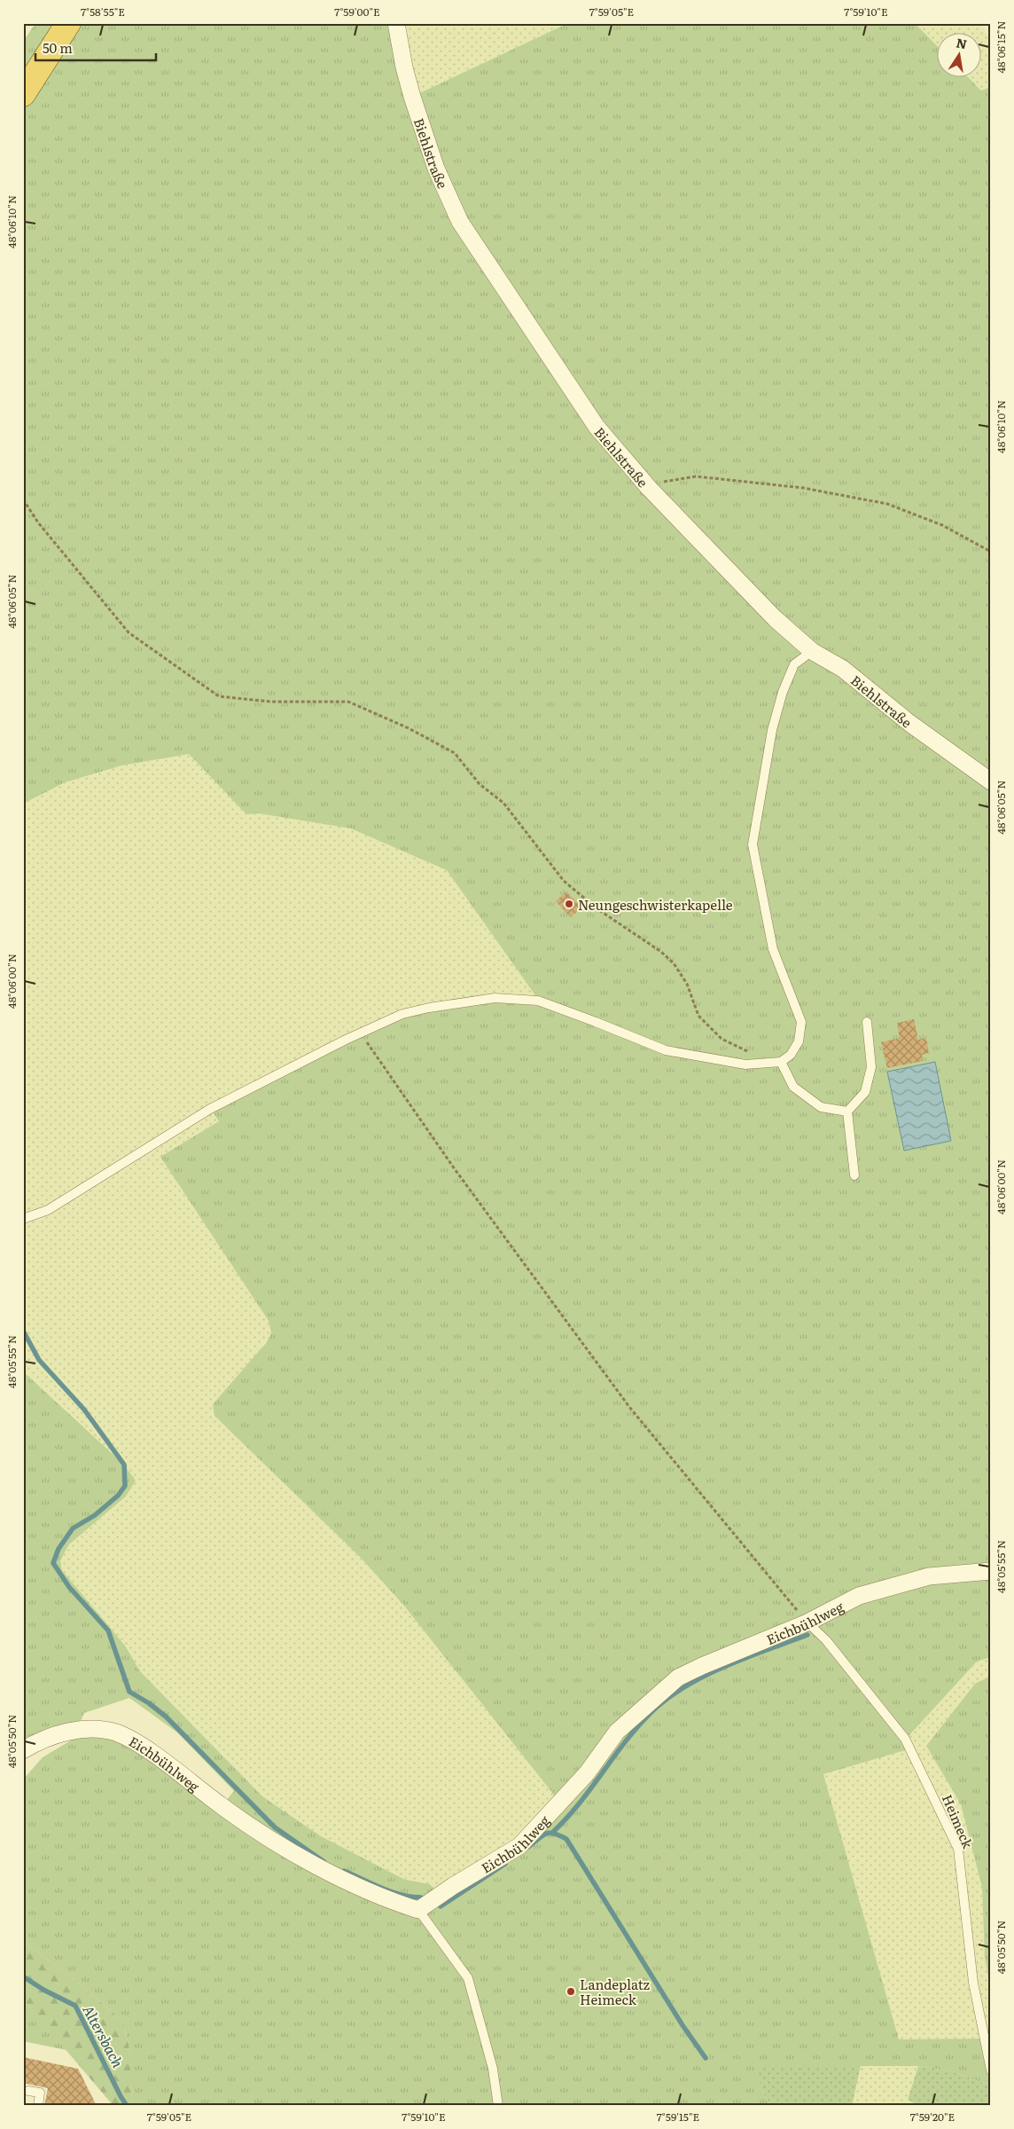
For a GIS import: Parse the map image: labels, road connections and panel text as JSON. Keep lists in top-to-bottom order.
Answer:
{
  "streets": {
    "street": ["Biehlstraße", "Eichbühlweg"],
    "lane": ["Heimeck"]
  },
  "crossings": [
    ["Eichbühlweg", "Heimeck"]
  ],
  "water": ["Altersbach"],
  "places": ["Neungeschwisterkapelle", "Landeplatz Heimeck"],
  "scale_bar": "50 m",
  "north": "top",
  "coordinates": [
    "7°58'55\"E",
    "7°59'00\"E",
    "7°59'05\"E",
    "7°59'10\"E",
    "48°06'15\"N",
    "48°06'10\"N",
    "48°06'05\"N",
    "48°06'00\"N",
    "48°05'55\"N",
    "48°05'50\"N",
    "7°59'15\"E",
    "7°59'20\"E"
  ]
}
